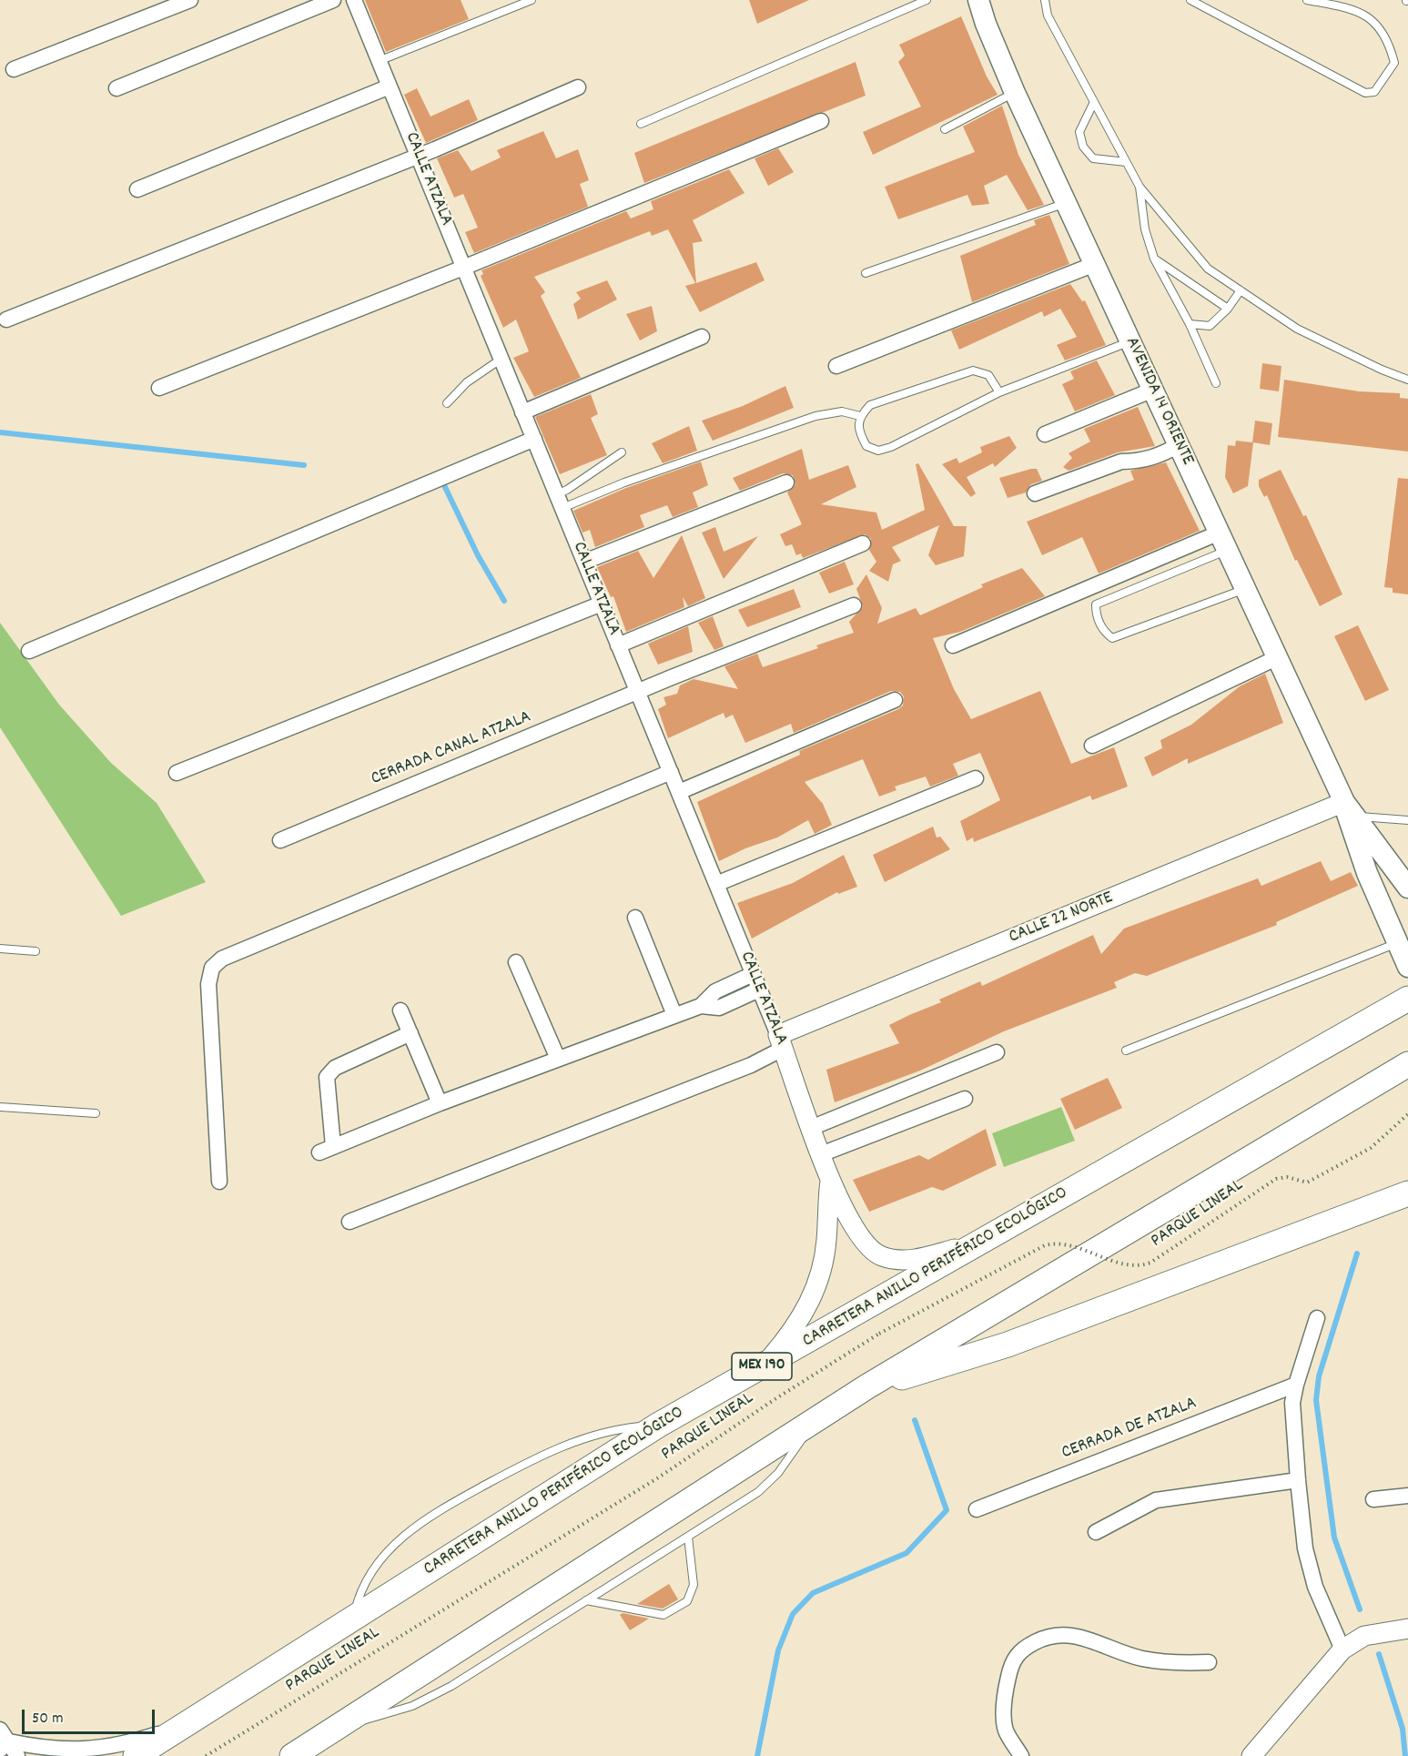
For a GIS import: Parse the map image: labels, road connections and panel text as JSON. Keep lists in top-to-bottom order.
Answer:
{
  "streets": {
    "highway": ["CARRETERA ANILLO PERIFÉRICO ECOLÓGICO", "MEX 190"],
    "main road": ["AVENIDA 14 ORIENTE"],
    "street": [
      "CALLE ATZALA",
      "CERRADA CANAL ATZALA",
      "CALLE 22 NORTE",
      "CERRADA DE ATZALA"
    ],
    "path": ["PARQUE LINEAL"]
  },
  "crossings": [
    ["CALLE ATZALA", "CERRADA CANAL ATZALA"],
    ["CALLE ATZALA", "CALLE 22 NORTE"],
    ["CALLE ATZALA", "CARRETERA ANILLO PERIFÉRICO ECOLÓGICO"],
    ["AVENIDA 14 ORIENTE", "CALLE 22 NORTE"]
  ],
  "scale_bar": "50 m"
}
